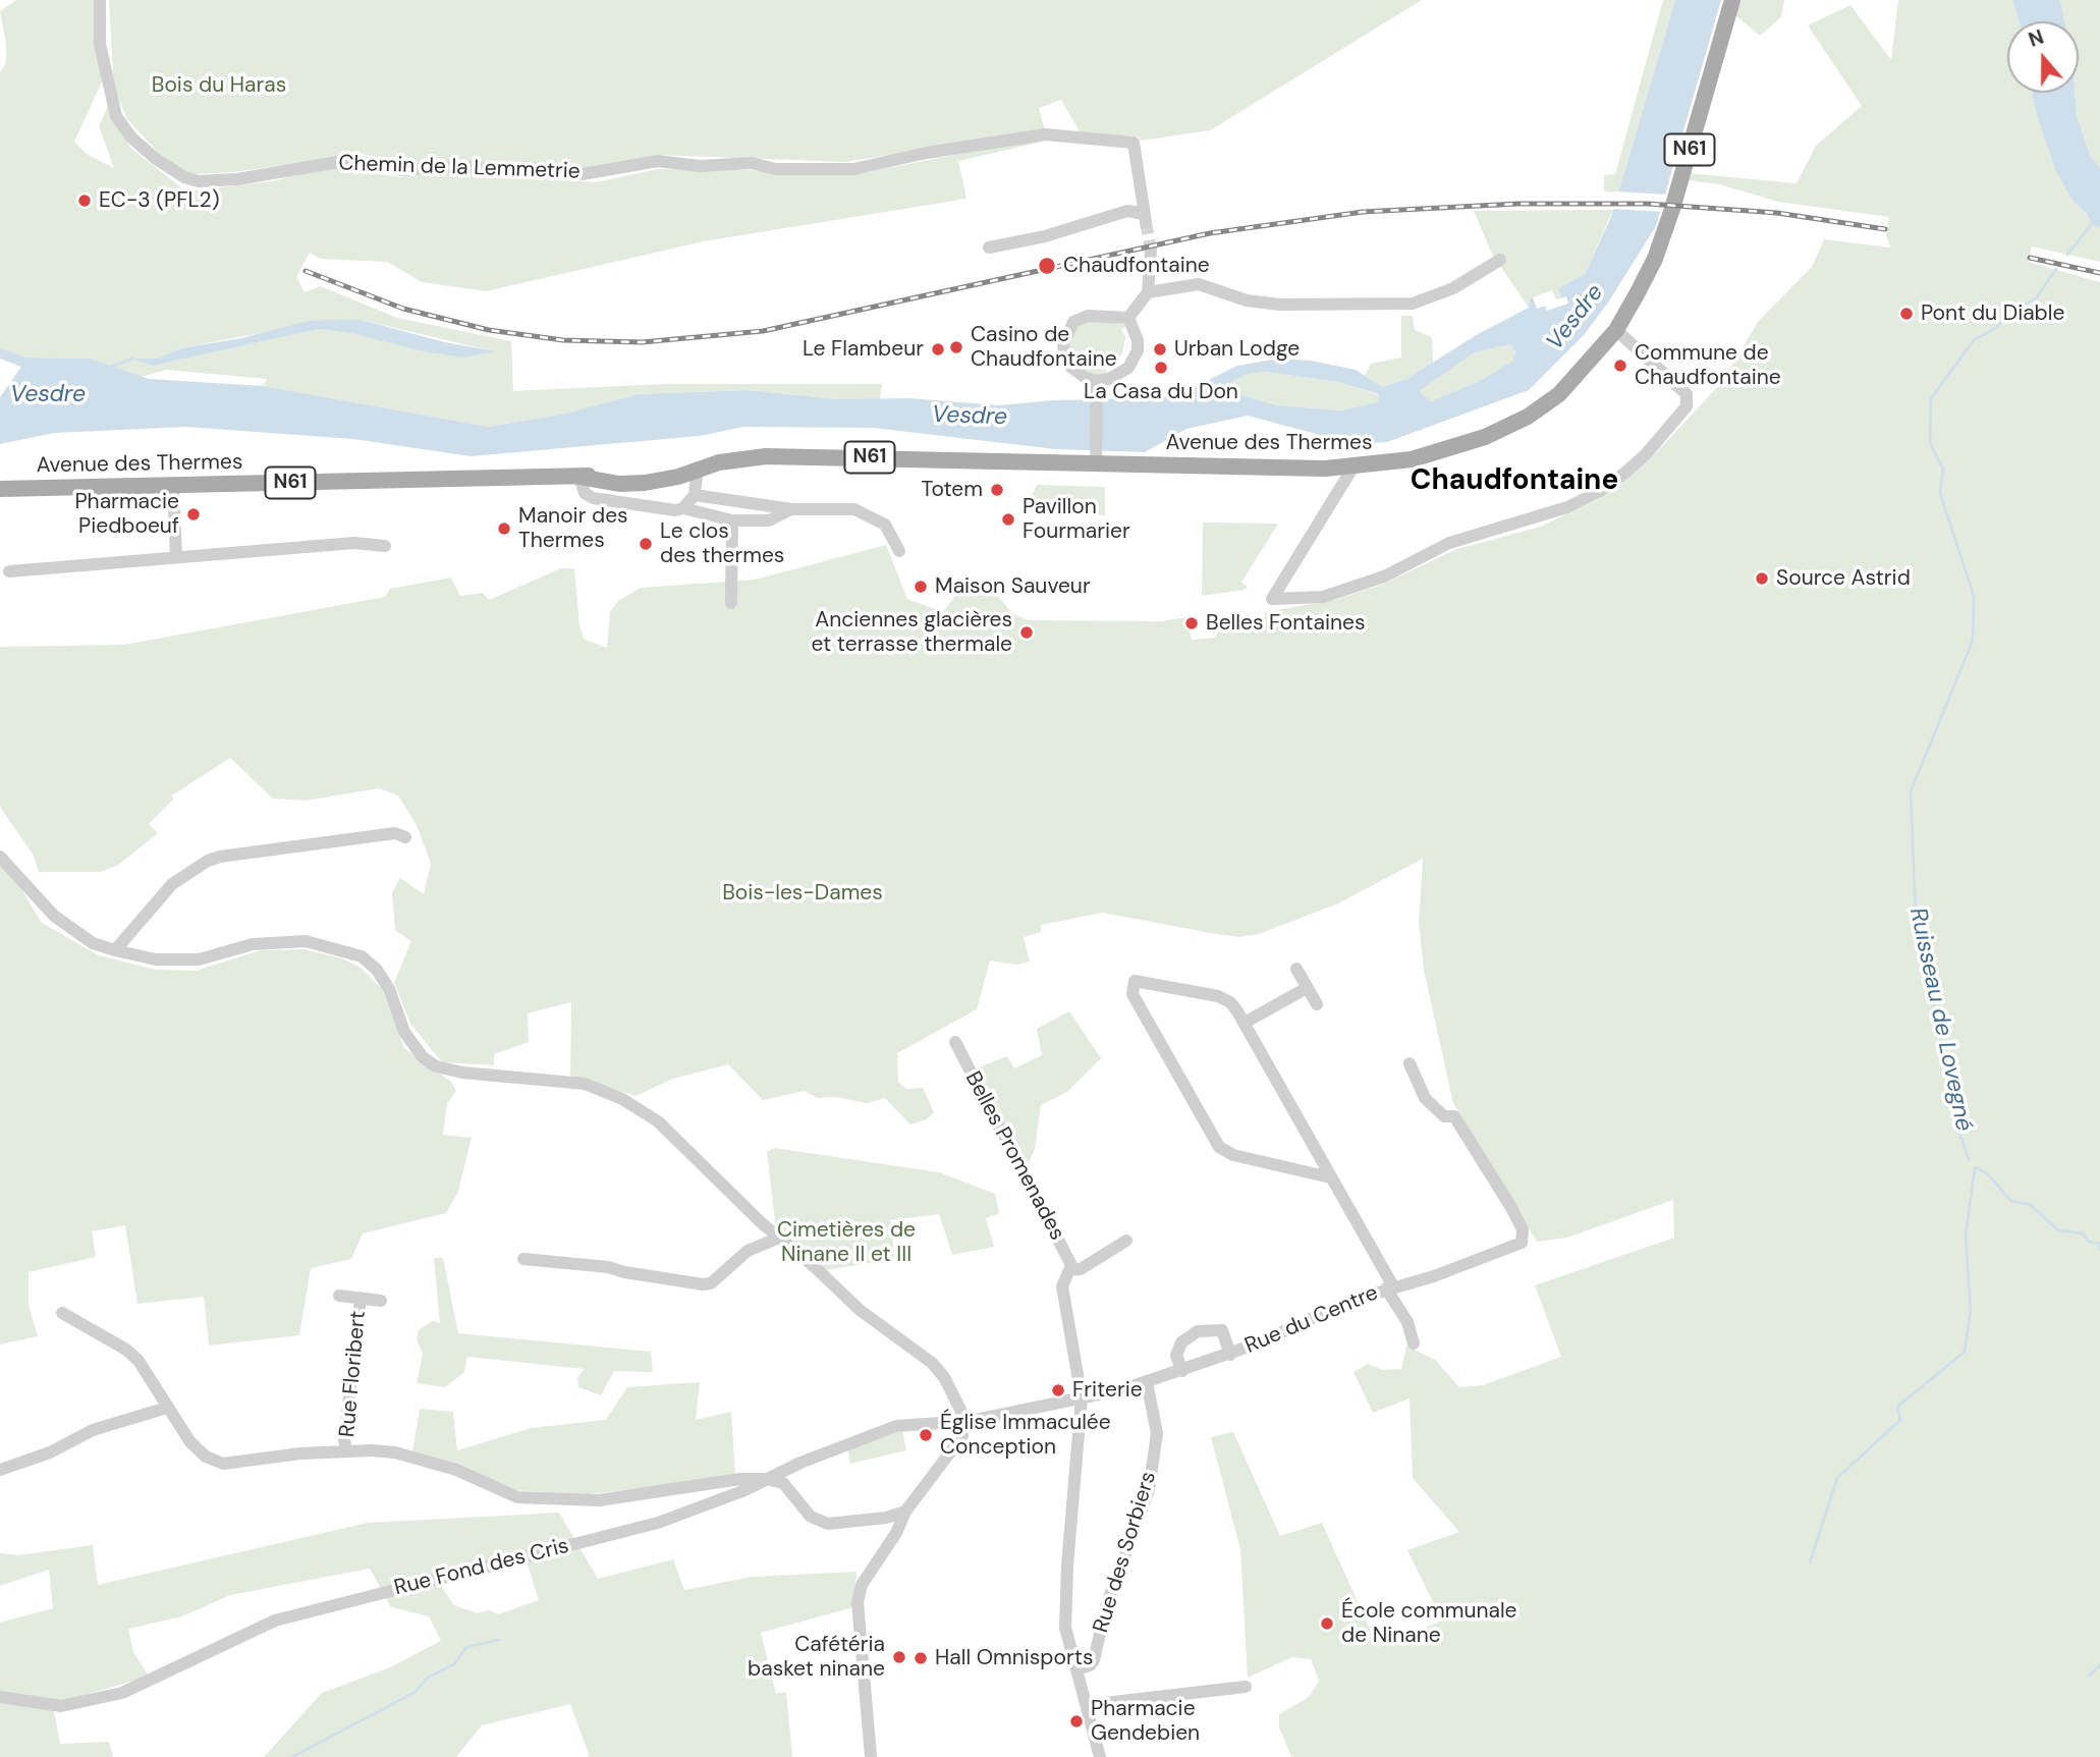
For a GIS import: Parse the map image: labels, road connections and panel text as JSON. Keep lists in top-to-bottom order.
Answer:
{
  "streets": {
    "main road": ["N61", "Avenue des Thermes"],
    "street": [
      "Chemin de la Lemmetrie",
      "Belles Promenades",
      "Rue du Centre",
      "Rue Floribert",
      "Rue des Sorbiers",
      "Rue Fond des Cris"
    ]
  },
  "crossings": [
    ["Rue du Centre", "Rue des Sorbiers"],
    ["Rue du Centre", "Rue Fond des Cris"]
  ],
  "districts": ["Chaudfontaine"],
  "water": ["Vesdre", "Ruisseau de Lovegné"],
  "parks": ["Bois du Haras", "Bois-les-Dames", "Cimetières de Ninane II et III"],
  "places": [
    "EC-3 (PFL2)",
    "Chaudfontaine",
    "Pont du Diable",
    "Casino de Chaudfontaine",
    "Le Flambeur",
    "Urban Lodge",
    "Commune de Chaudfontaine",
    "La Casa du Don",
    "Totem",
    "Pharmacie Piedboeuf",
    "Pavillon Fourmarier",
    "Manoir des Thermes",
    "Le clos des thermes",
    "Source Astrid",
    "Maison Sauveur",
    "Belles Fontaines",
    "Anciennes glacières et terrasse thermale",
    "Friterie",
    "Église Immaculée Conception",
    "École communale de Ninane",
    "Cafétéria basket ninane",
    "Hall Omnisports",
    "Pharmacie Gendebien"
  ],
  "north": "top"
}
